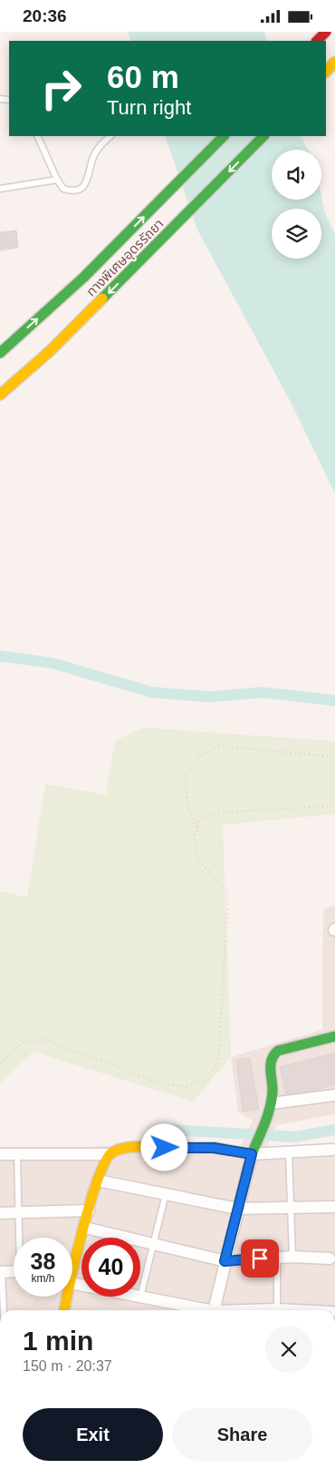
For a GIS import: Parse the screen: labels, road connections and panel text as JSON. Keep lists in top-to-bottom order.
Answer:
{
  "streets": {
    "main road": ["ทางพิเศษอุดรรัถยา"]
  },
  "page": {
    "status": "20:36",
    "turn": ["60 m", "Turn right"],
    "speed": "38 km/h",
    "limit": "40",
    "heading": ["1 min", "150 m · 20:37"],
    "buttons": ["Exit", "Share"]
  }
}
